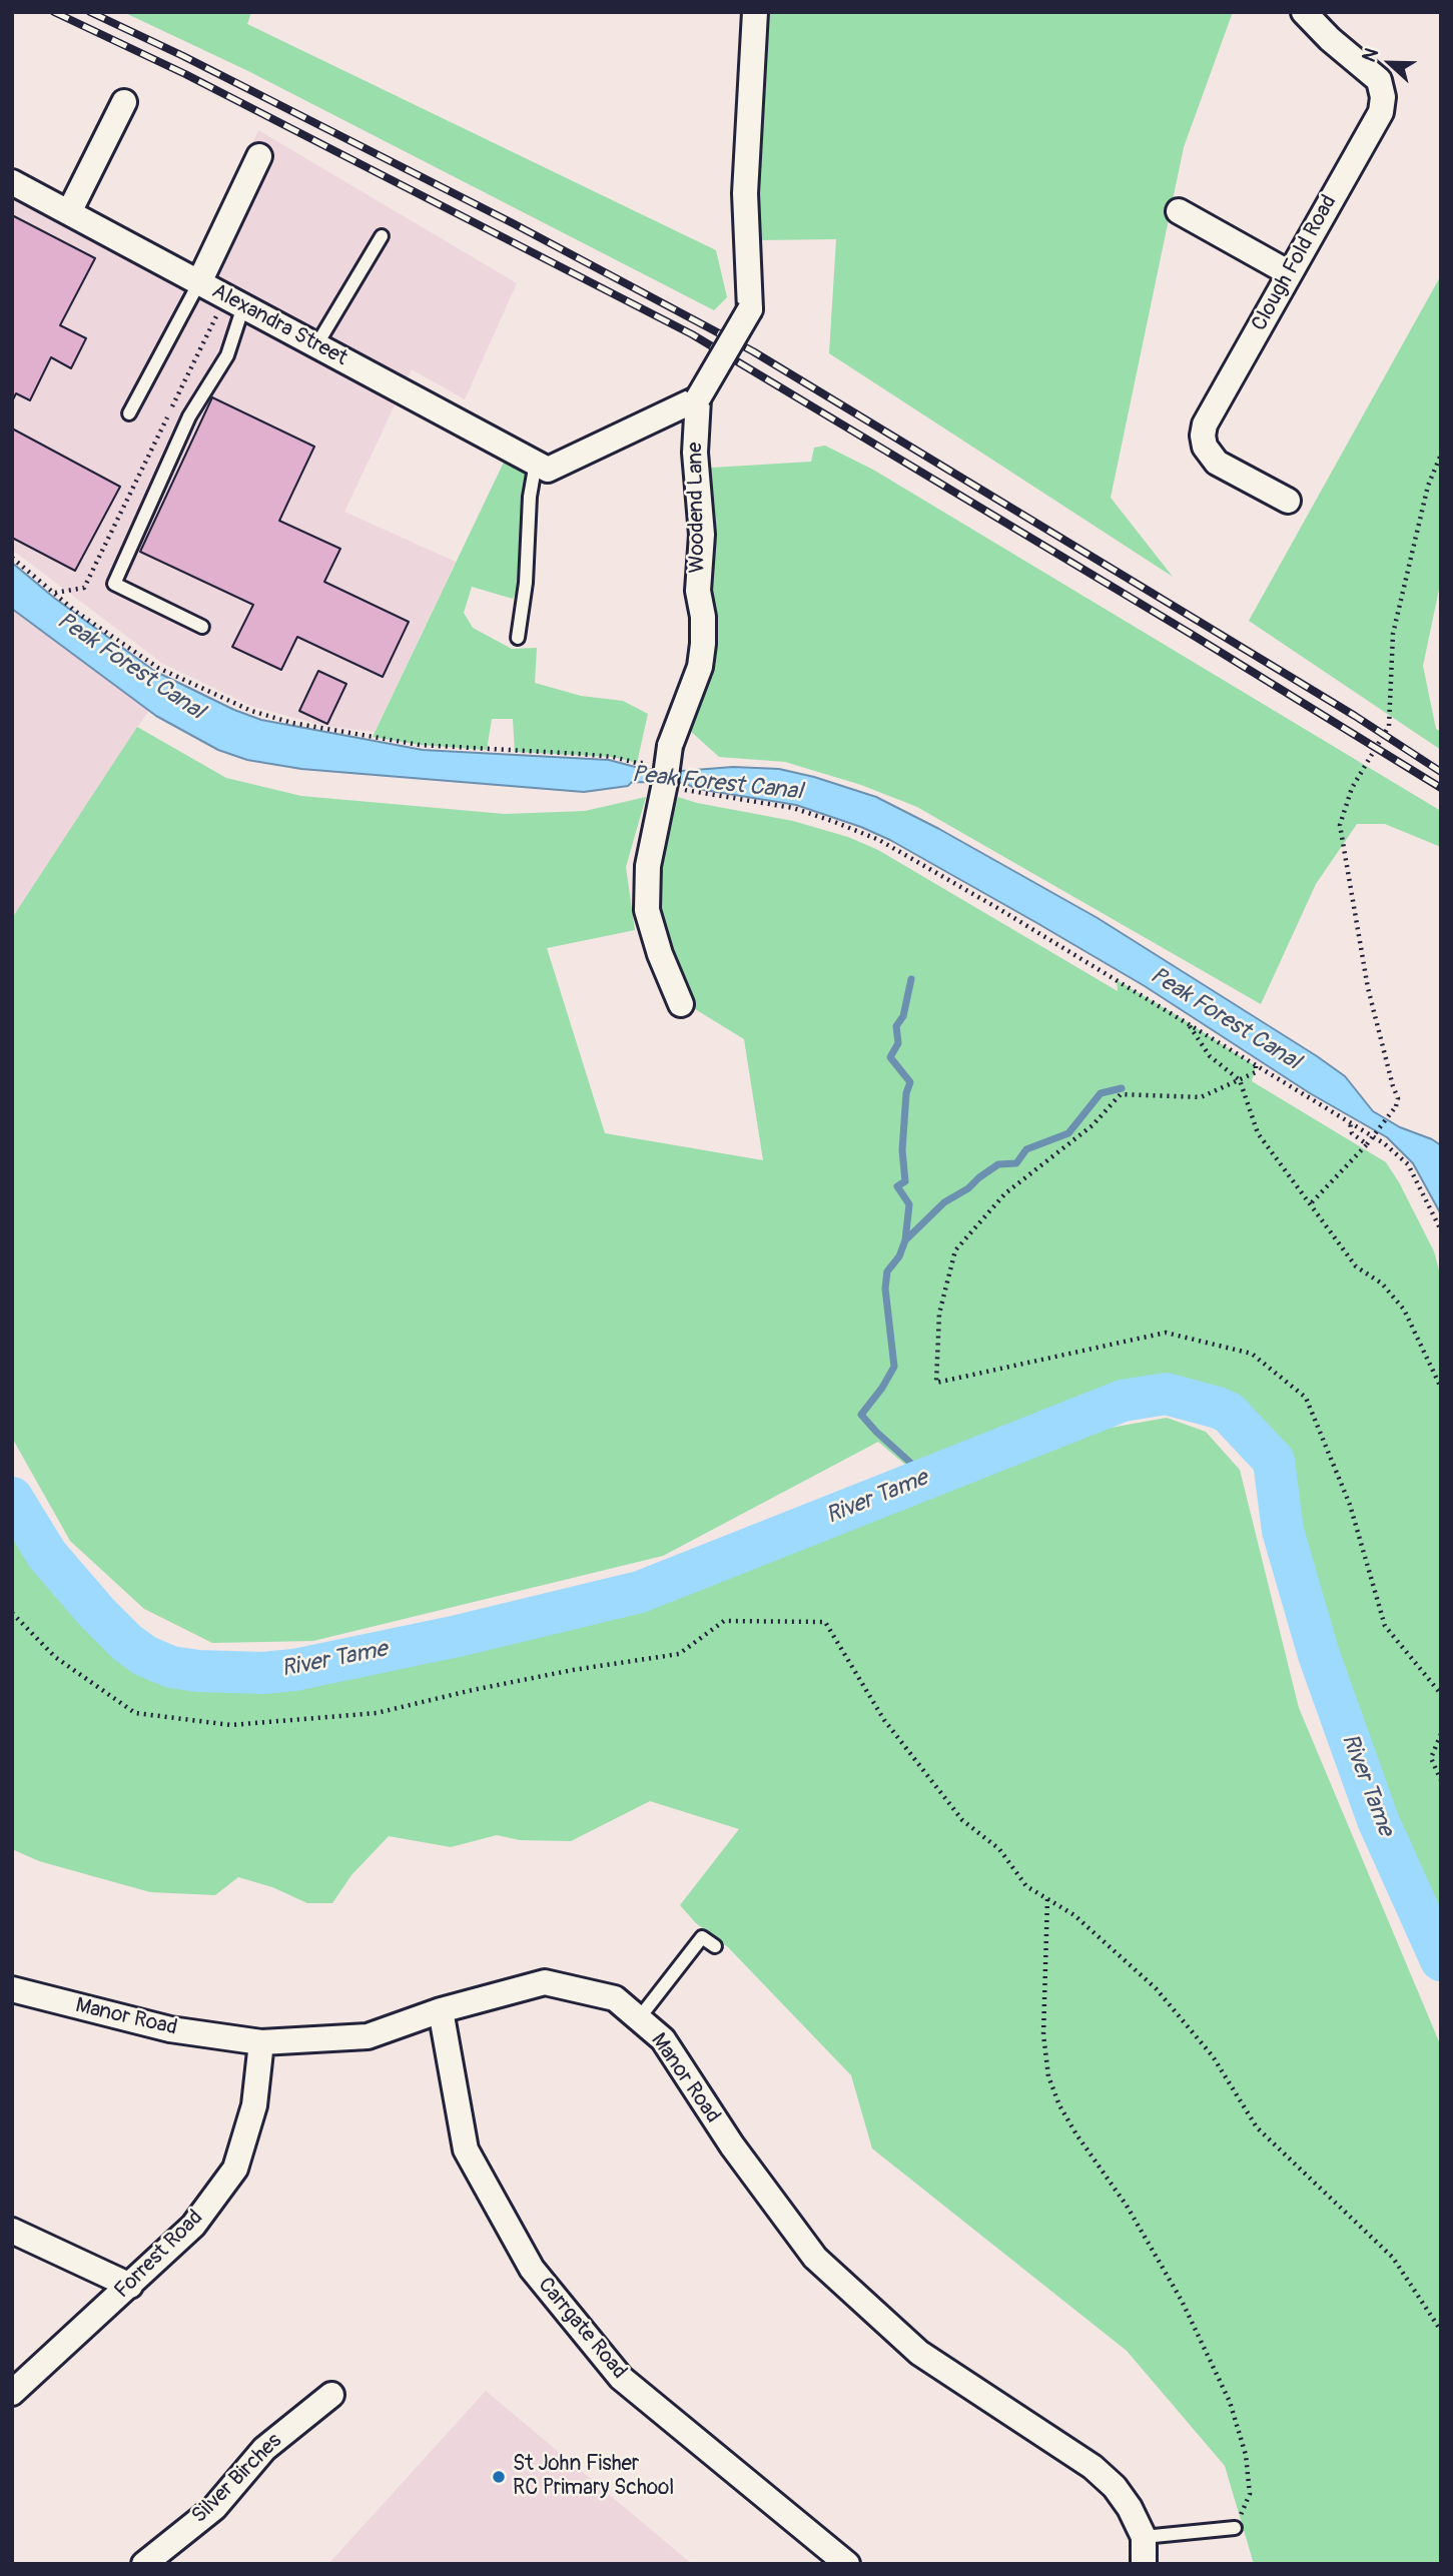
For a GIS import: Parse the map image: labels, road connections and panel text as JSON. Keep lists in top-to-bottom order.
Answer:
{
  "streets": {
    "street": [
      "Clough Fold Road",
      "Alexandra Street",
      "Woodend Lane",
      "Manor Road",
      "Forrest Road",
      "Carrgate Road",
      "Silver Birches"
    ]
  },
  "crossings": [
    ["Manor Road", "Forrest Road"],
    ["Manor Road", "Carrgate Road"]
  ],
  "water": ["Peak Forest Canal", "River Tame"],
  "places": ["St John Fisher RC Primary School"],
  "north": "left"
}
